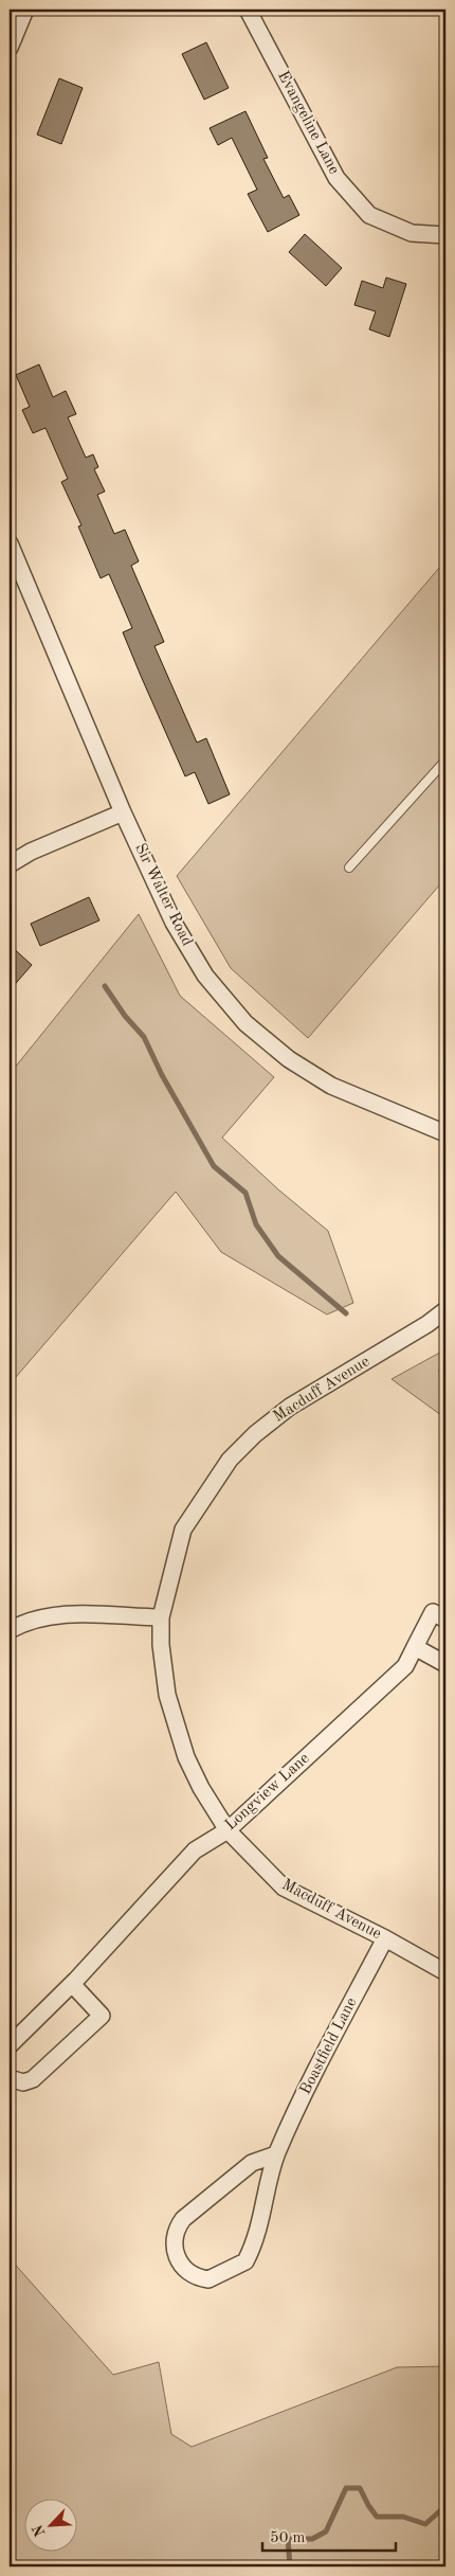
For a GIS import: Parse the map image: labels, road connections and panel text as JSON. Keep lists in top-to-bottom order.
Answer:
{
  "streets": {
    "street": [
      "Evangeline Lane",
      "Sir Walter Road",
      "Macduff Avenue",
      "Longview Lane",
      "Boastfield Lane"
    ]
  },
  "crossings": [
    ["Macduff Avenue", "Longview Lane"],
    ["Macduff Avenue", "Boastfield Lane"]
  ],
  "scale_bar": "50 m",
  "north": "bottom left"
}
